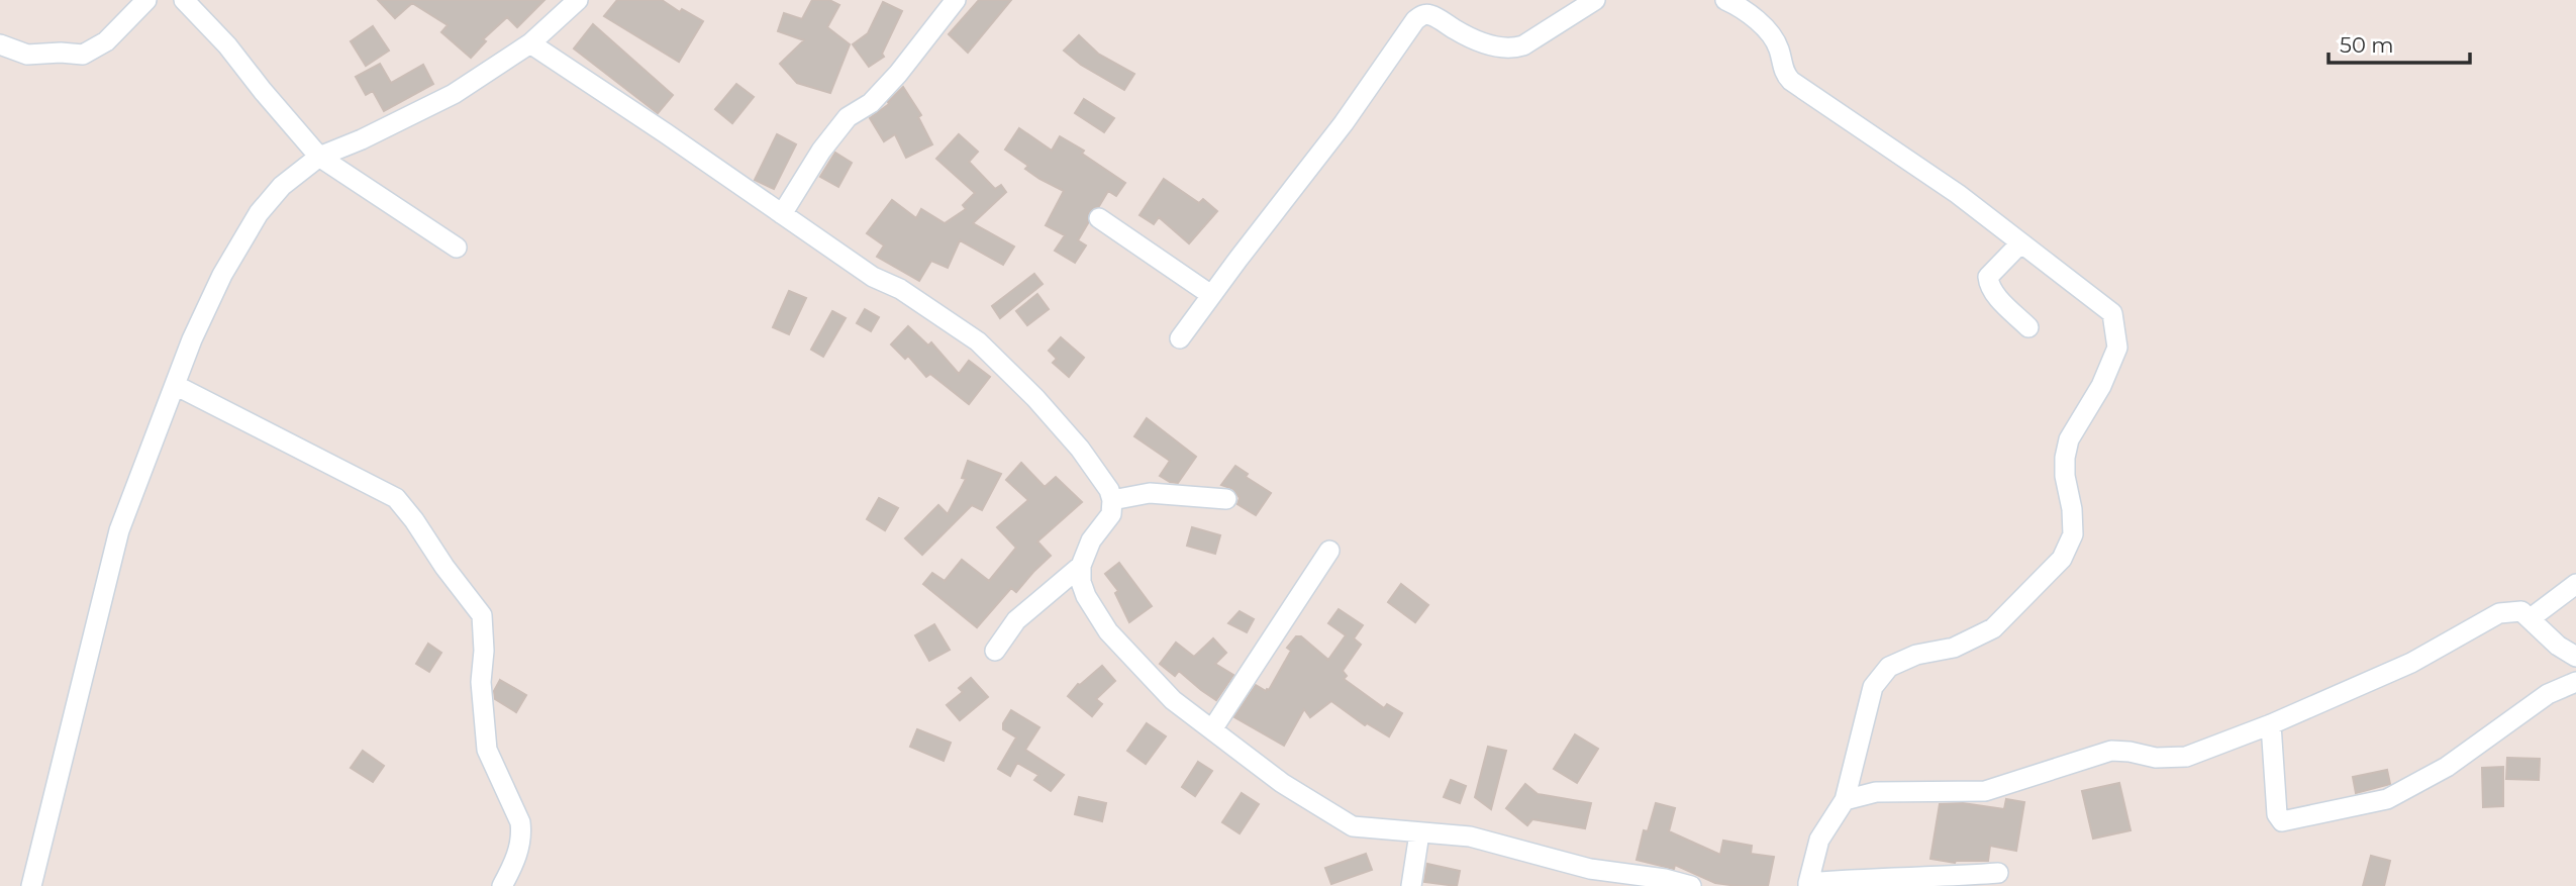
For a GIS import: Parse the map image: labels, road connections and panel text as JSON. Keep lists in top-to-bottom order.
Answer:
{
  "scale_bar": "50 m"
}
